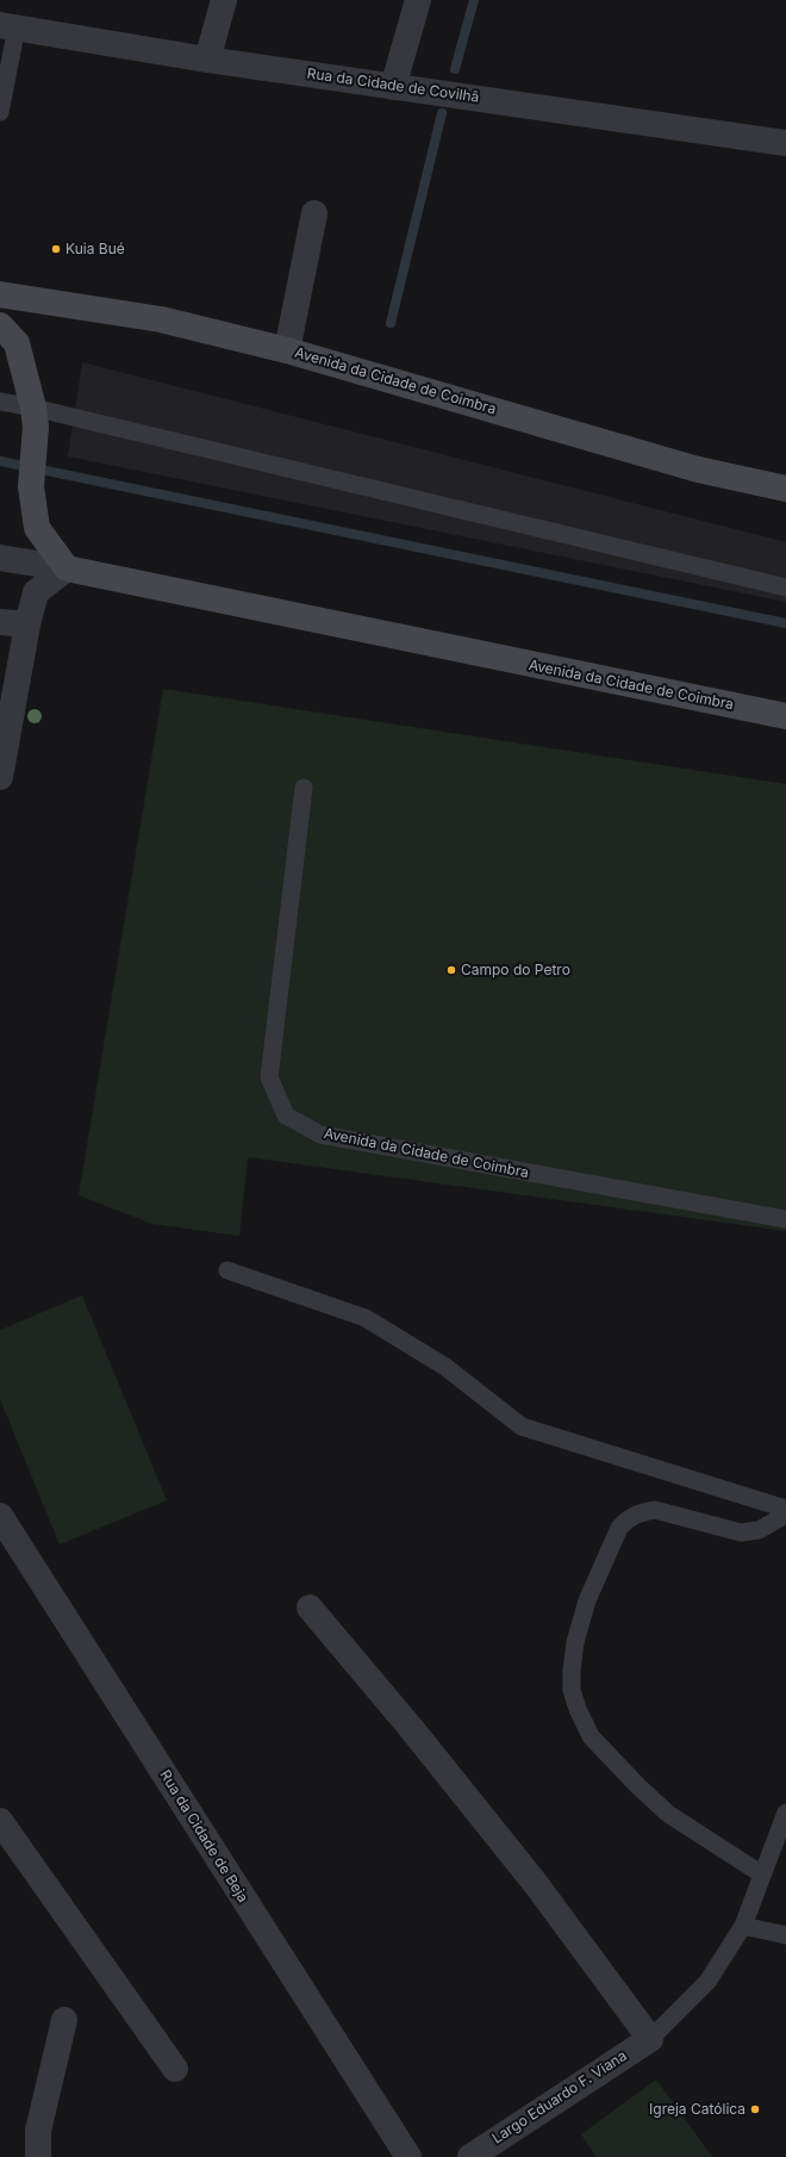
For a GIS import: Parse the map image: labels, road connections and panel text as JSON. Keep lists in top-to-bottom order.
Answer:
{
  "streets": {
    "main road": ["Avenida da Cidade de Coimbra"],
    "street": ["Rua da Cidade de Covilhã", "Rua da Cidade de Beja", "Largo Eduardo F. Viana"]
  },
  "places": ["Kuia Bué", "Campo do Petro", "Igreja Católica"]
}
